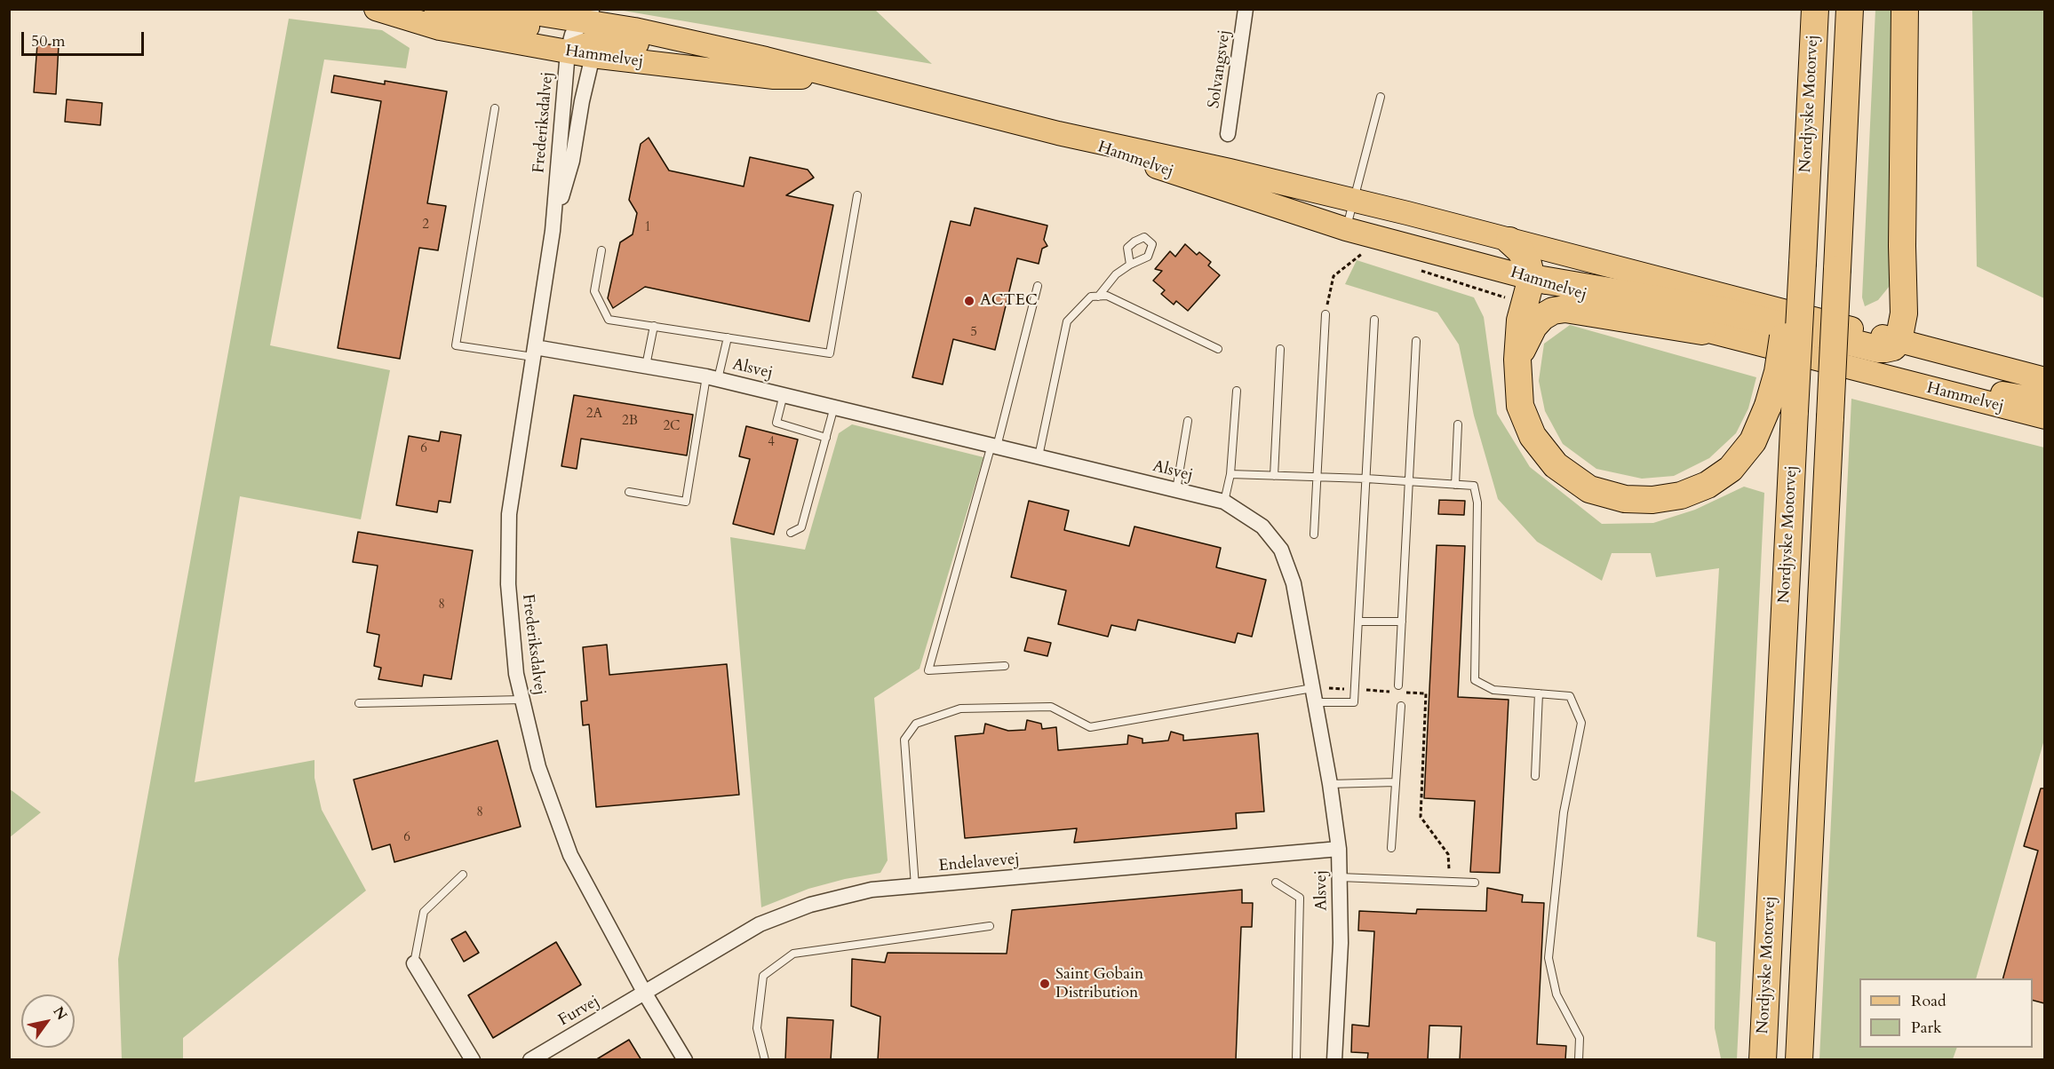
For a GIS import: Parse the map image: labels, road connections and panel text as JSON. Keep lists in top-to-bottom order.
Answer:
{
  "streets": {
    "highway": ["Nordjyske Motorvej"],
    "main road": ["Hammelvej"],
    "street": [
      "Solvangsvej",
      "Frederiksdalvej",
      "Alsvej",
      "Endelavevej",
      "Furvej"
    ]
  },
  "crossings": [
    ["Hammelvej", "Frederiksdalvej"],
    ["Frederiksdalvej", "Alsvej"],
    ["Frederiksdalvej", "Endelavevej"],
    ["Frederiksdalvej", "Furvej"],
    ["Alsvej", "Endelavevej"],
    ["Endelavevej", "Furvej"]
  ],
  "places": ["ACTEC", "Saint Gobain Distribution"],
  "house_numbers": [
    "2",
    "1",
    "5",
    "2A",
    "2B",
    "2C",
    "4",
    "6",
    "8",
    "8",
    "6"
  ],
  "legend": ["Road", "Park"],
  "scale_bar": "50 m",
  "north": "top right"
}
